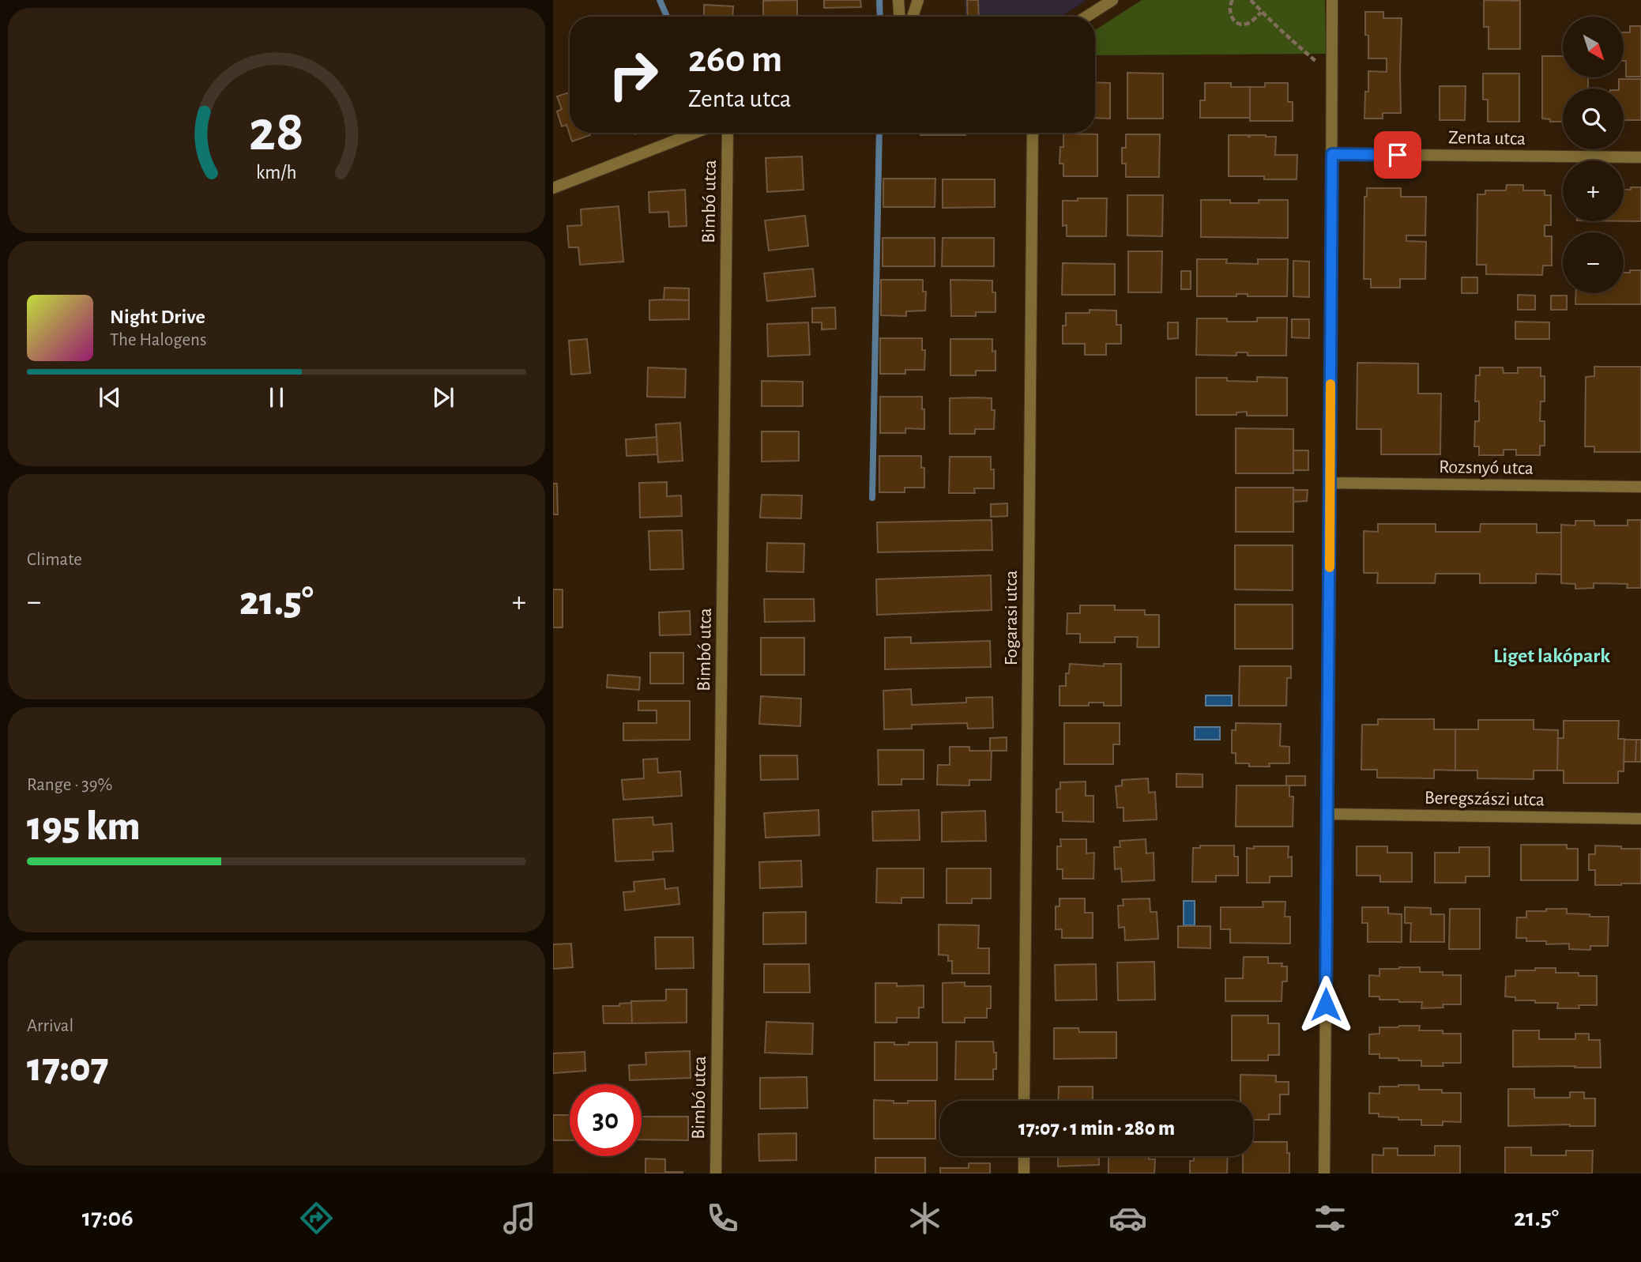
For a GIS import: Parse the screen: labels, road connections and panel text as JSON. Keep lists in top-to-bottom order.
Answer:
{
  "streets": {
    "street": [
      "Zenta utca",
      "Bimbó utca",
      "Rozsnyó utca",
      "Fogarasi utca",
      "Beregszászi utca"
    ]
  },
  "districts": ["Liget lakópark"],
  "north": "bottom right",
  "page": {
    "map_buttons": ["+", "−"],
    "turn": ["260 m", "Zenta utca"],
    "song": ["Night Drive", "The Halogens"],
    "tile": [
      "Climate",
      ["Range · 39%", "195 km"],
      ["Arrival", "17:07"]
    ],
    "heat": ["−", "21.5°", "+"],
    "limit": "30",
    "trip": "17:07 · 1 min · 280 m",
    "tabs": ["17:06", "21.5°"],
    "gauge": ["28", "km/h"]
  }
}
